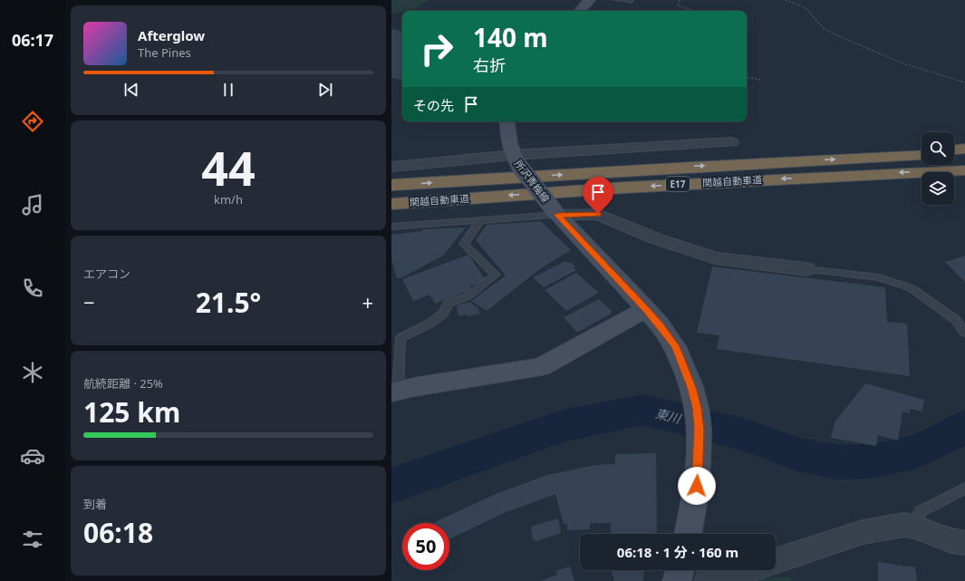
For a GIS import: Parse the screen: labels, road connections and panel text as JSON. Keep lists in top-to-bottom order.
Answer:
{
  "streets": {
    "highway": ["関越自動車道", "E17"],
    "main road": ["所沢青梅線"]
  },
  "water": ["東川"],
  "page": {
    "tabs": "06:17",
    "turn": ["140 m", "右折"],
    "song": ["Afterglow", "The Pines"],
    "then": "その先",
    "tile": [
      ["44", "km/h"],
      "エアコン",
      ["航続距離 · 25%", "125 km"],
      ["到着", "06:18"]
    ],
    "heat": ["−", "21.5°", "+"],
    "limit": "50",
    "trip": "06:18 · 1 分 · 160 m"
  }
}
